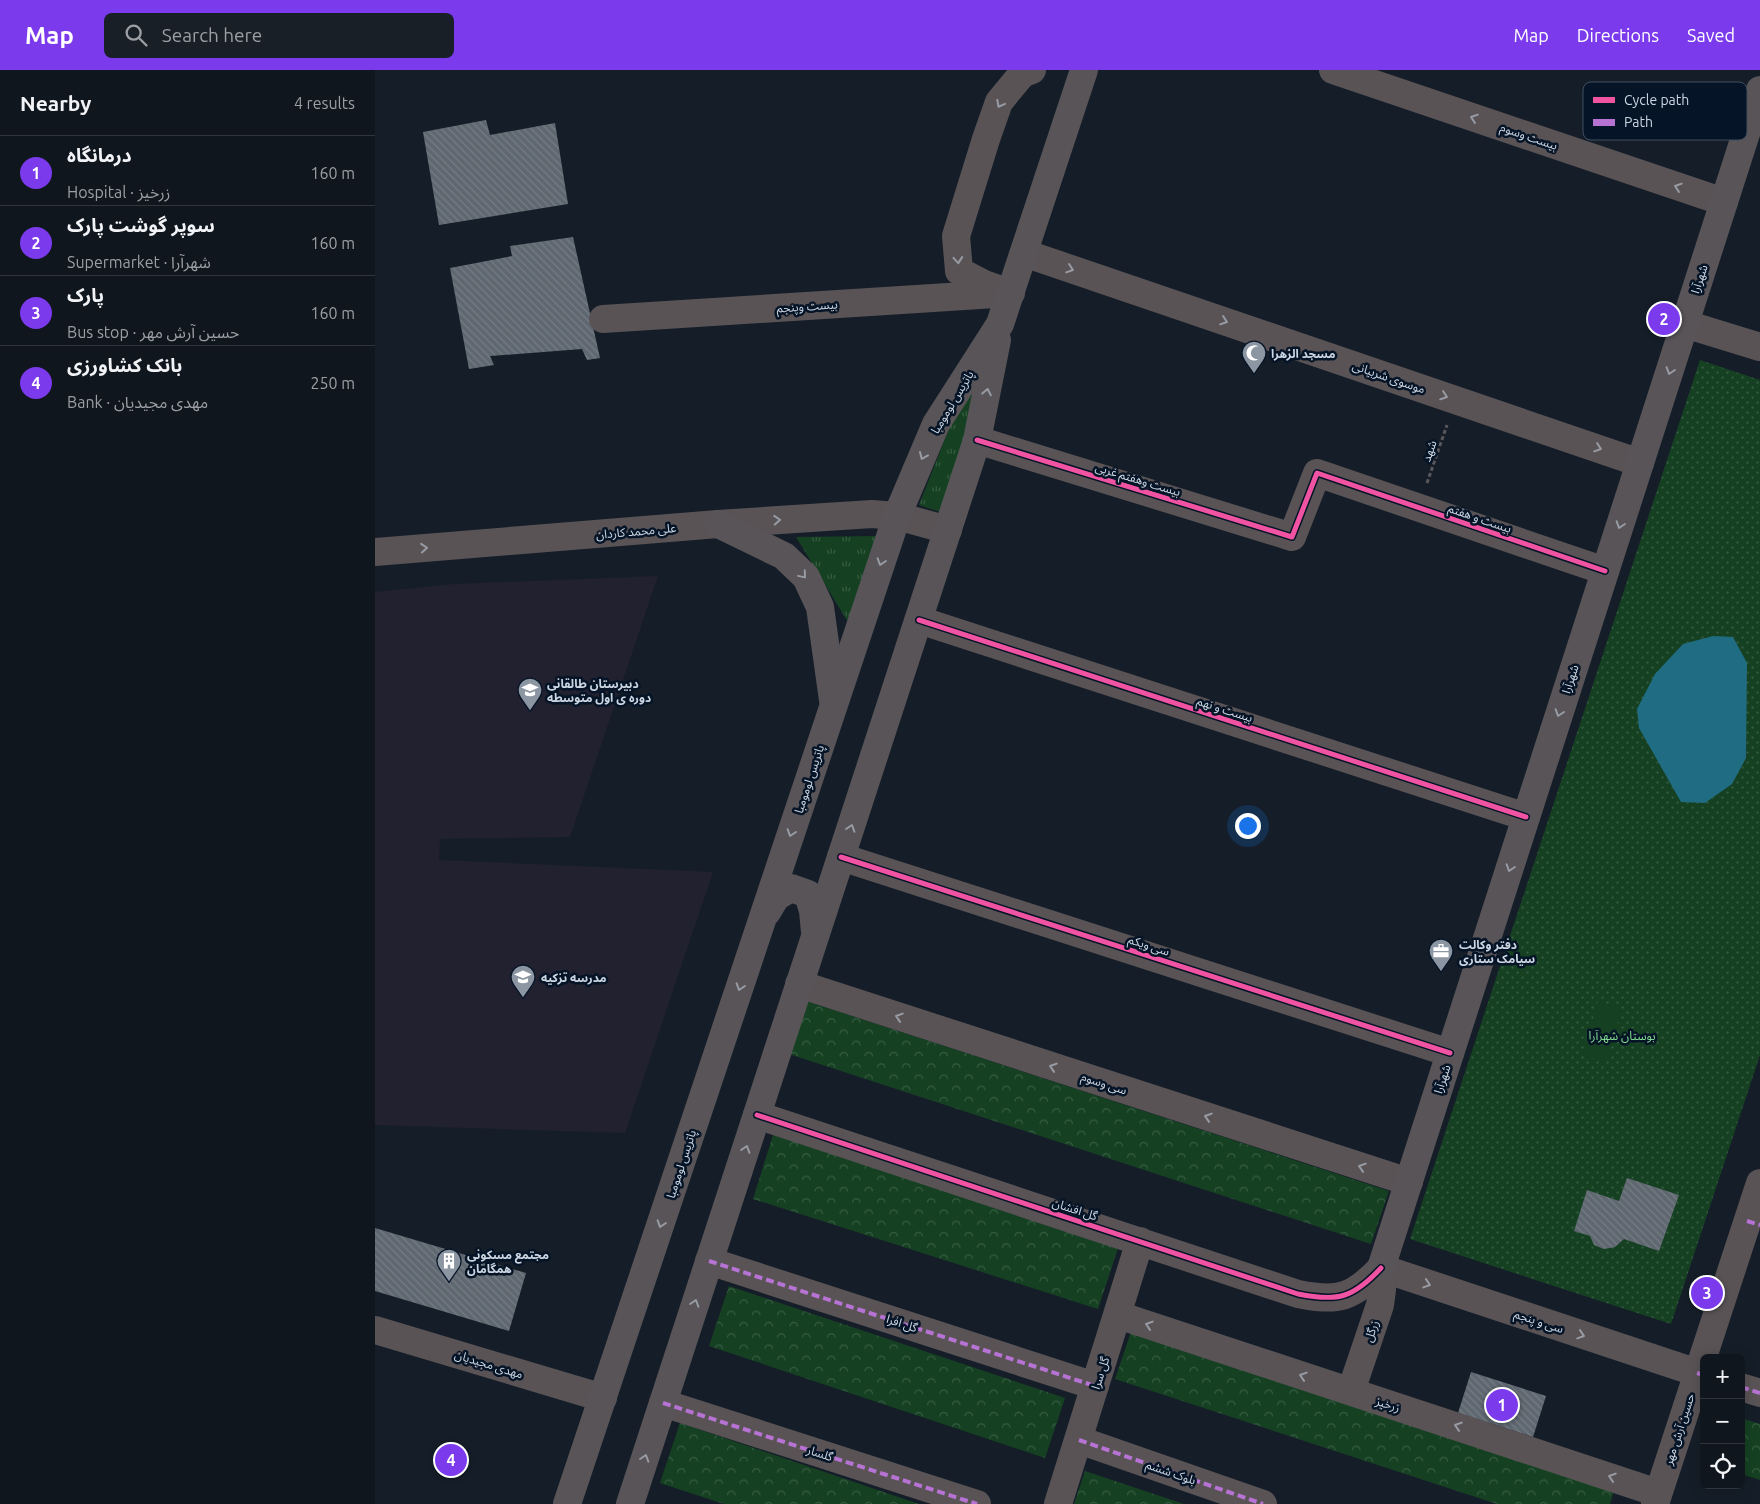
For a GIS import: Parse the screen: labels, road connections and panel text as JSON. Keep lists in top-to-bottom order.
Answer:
{
  "streets": {
    "main road": ["شهرآرا", "پاتریس لومومبا"],
    "street": [
      "بیست وسوم",
      "بیست وپنجم",
      "موسوی شربیانی",
      "بیست وهفتم غربی",
      "بیست و هفتم",
      "علی محمد کاردان",
      "بیست و نهم",
      "سی ویکم",
      "سی وسوم",
      "گل افشان",
      "سی و پنجم",
      "گل افرا",
      "زرگل",
      "مهدی مجیدیان",
      "گل سرا",
      "زرخیز",
      "حسین آرش مهر",
      "گلسار",
      "بلوک ششم"
    ],
    "path": ["شهد"]
  },
  "crossings": [
    ["بیست وسوم", "شهرآرا"],
    ["شهرآرا", "موسوی شربیانی"],
    ["شهرآرا", "بیست و هفتم"],
    ["شهرآرا", "بیست و نهم"],
    ["شهرآرا", "سی ویکم"],
    ["شهرآرا", "سی وسوم"],
    ["شهرآرا", "گل افشان"],
    ["شهرآرا", "سی و پنجم"],
    ["شهرآرا", "زرگل"],
    ["بیست وپنجم", "پاتریس لومومبا"],
    ["موسوی شربیانی", "پاتریس لومومبا"],
    ["موسوی شربیانی", "شهد"],
    ["پاتریس لومومبا", "علی محمد کاردان"],
    ["پاتریس لومومبا", "مهدی مجیدیان"],
    ["شهد", "بیست و هفتم"],
    ["بیست وهفتم غربی", "بیست و هفتم"],
    ["گل افشان", "سی و پنجم"],
    ["گل افشان", "زرگل"],
    ["گل افشان", "گل سرا"],
    ["سی و پنجم", "زرگل"],
    ["گل افرا", "گل سرا"],
    ["زرگل", "زرخیز"],
    ["گل سرا", "زرخیز"],
    ["گل سرا", "بلوک ششم"],
    ["زرخیز", "حسین آرش مهر"]
  ],
  "one_way": [
    "بیست وسوم",
    "شهرآرا",
    "موسوی شربیانی",
    "علی محمد کاردان",
    "سی وسوم",
    "سی و پنجم",
    "زرخیز"
  ],
  "parks": ["بوستان شهرآرا"],
  "places": {
    "mosque": ["مسجد الزهرا"],
    "school or university": ["دبیرستان طالقانی دوره ی اول متوسطه", "مدرسه تزکیه"],
    "office": ["دفتر وکالت سیامک ستاری"],
    "building": ["مجتمع مسکونی همگامان"]
  },
  "legend": ["Cycle path", "Path"],
  "page": {
    "header": "Map",
    "search": "Search here",
    "nav": ["Map", "Directions", "Saved"],
    "heading": ["Nearby", "4 results"],
    "list": [
      {
        "mark": "1",
        "name": "درمانگاه",
        "note": "Hospital · زرخیز",
        "value": "160 m"
      },
      {
        "mark": "2",
        "name": "سوپر گوشت پارک",
        "note": "Supermarket · شهرآرا",
        "value": "160 m"
      },
      {
        "mark": "3",
        "name": "پارک",
        "note": "Bus stop · حسین آرش مهر",
        "value": "160 m"
      },
      {
        "mark": "4",
        "name": "بانک کشاورزی",
        "note": "Bank · مهدی مجیدیان",
        "value": "250 m"
      }
    ],
    "pins": [
      "2",
      "3",
      "1",
      "4"
    ],
    "map_buttons": ["+", "−"]
  }
}
